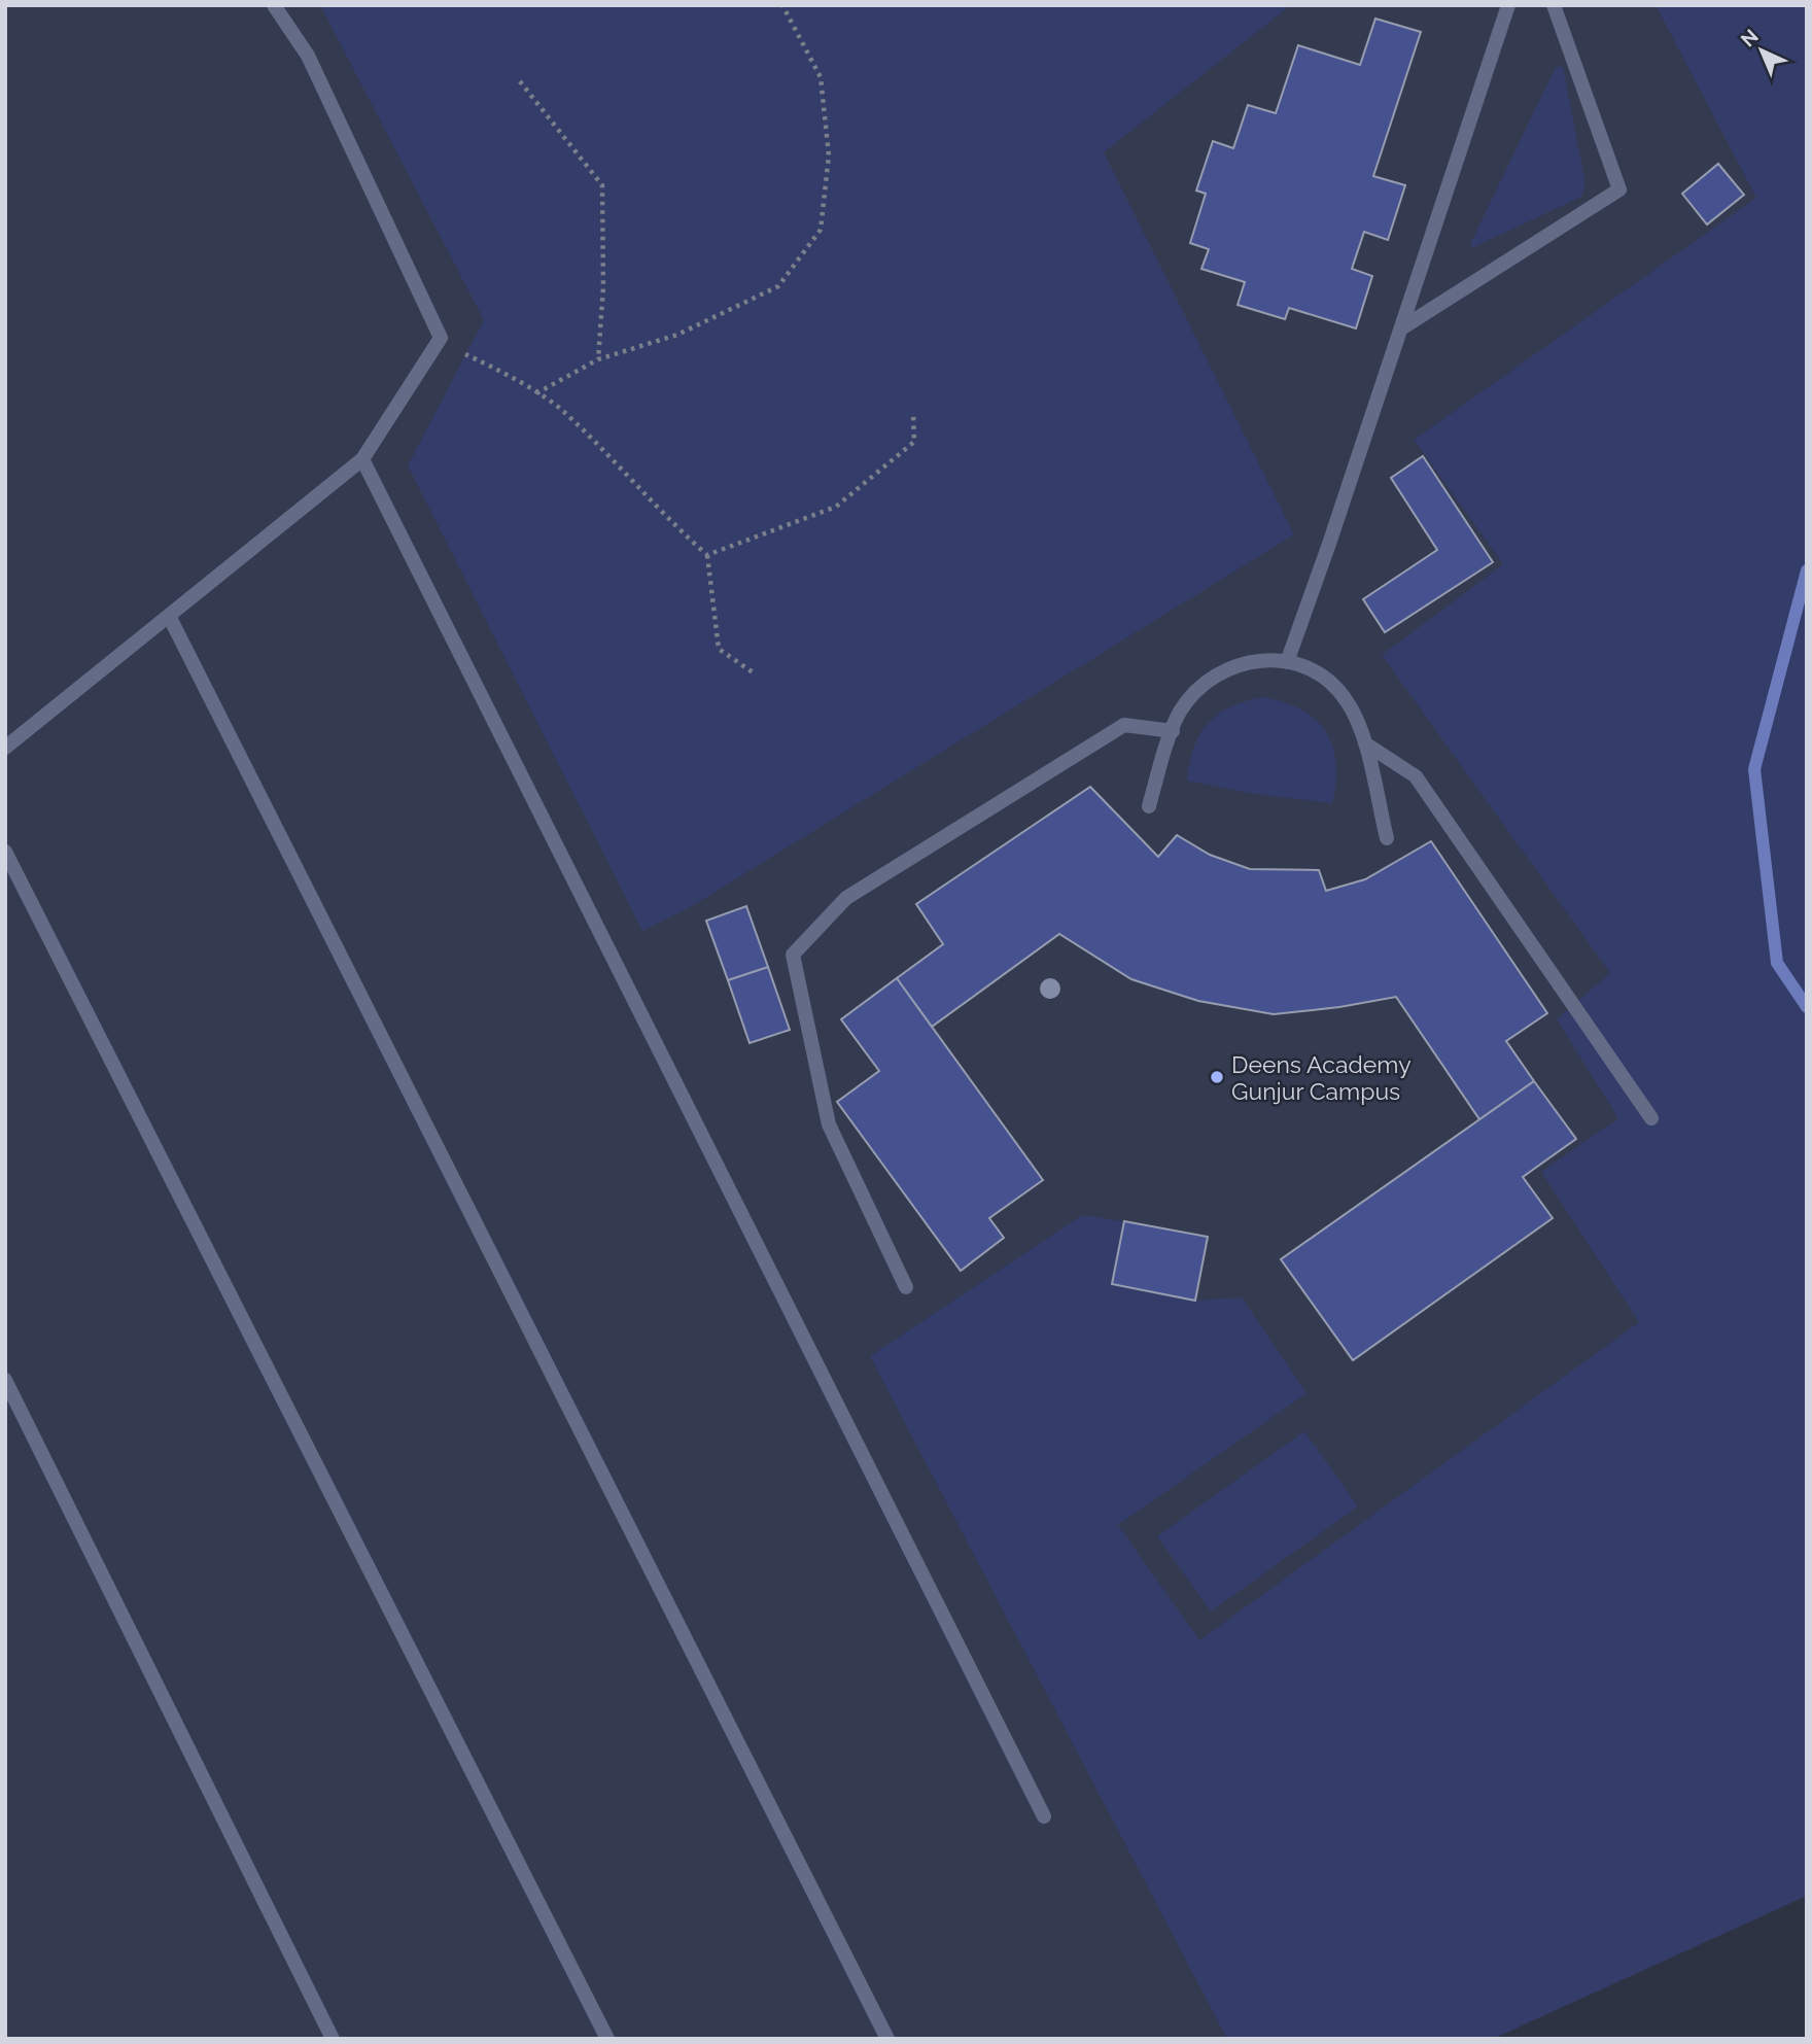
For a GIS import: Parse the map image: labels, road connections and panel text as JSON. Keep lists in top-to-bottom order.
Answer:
{
  "places": ["Deens Academy Gunjur Campus"],
  "north": "top left"
}
